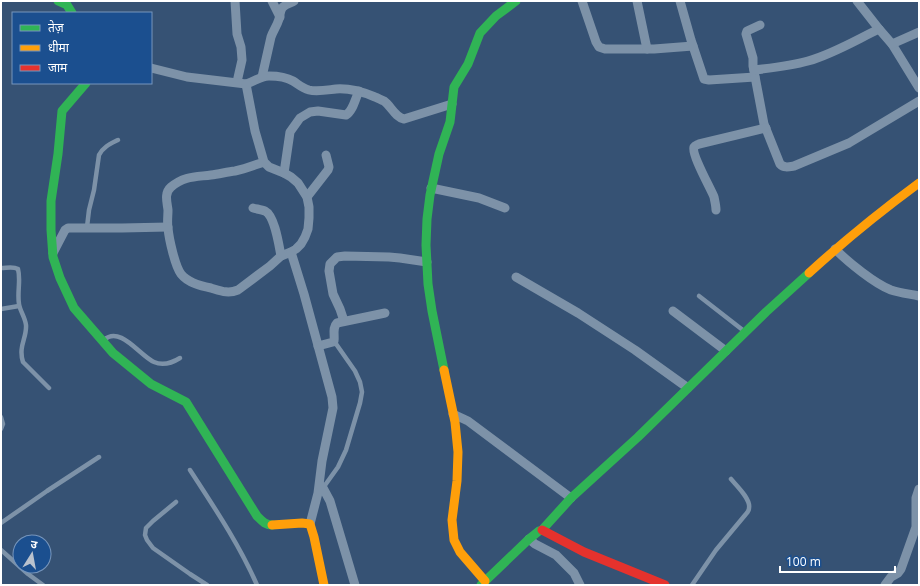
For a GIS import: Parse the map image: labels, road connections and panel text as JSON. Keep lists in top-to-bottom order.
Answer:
{
  "legend": ["तेज़", "धीमा", "जाम"],
  "scale_bar": "100 m",
  "north": "top"
}
